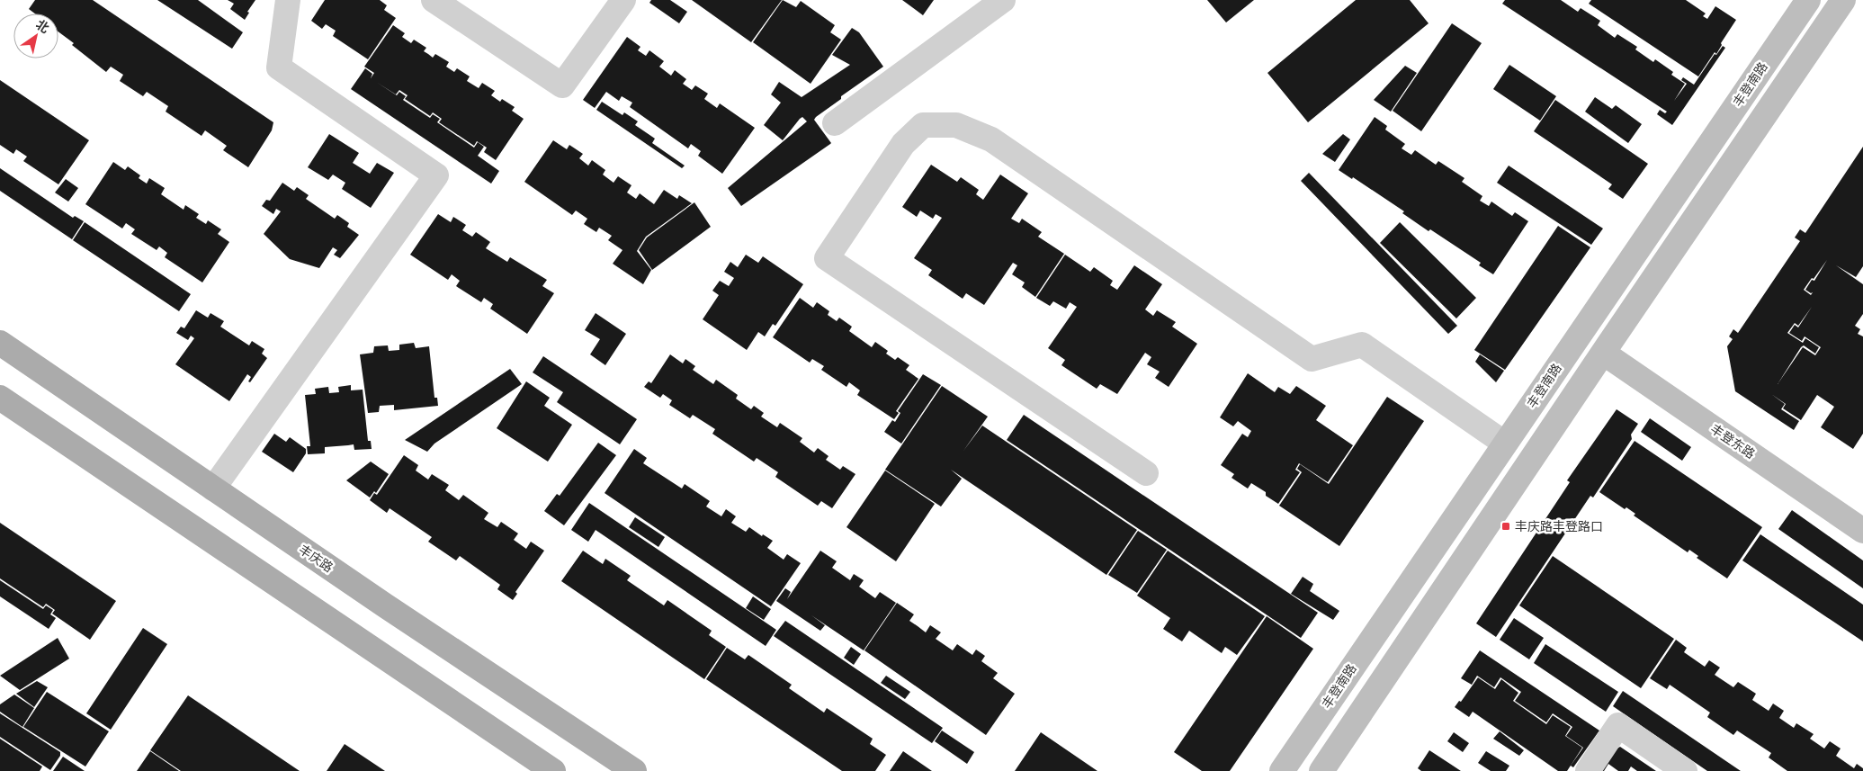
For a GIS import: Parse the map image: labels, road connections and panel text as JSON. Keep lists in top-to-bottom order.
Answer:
{
  "streets": {
    "main road": ["丰庆路"],
    "street": ["丰登南路", "丰登东路"]
  },
  "places": {
    "transit": ["丰庆路丰登路口"]
  },
  "north": "top right"
}
